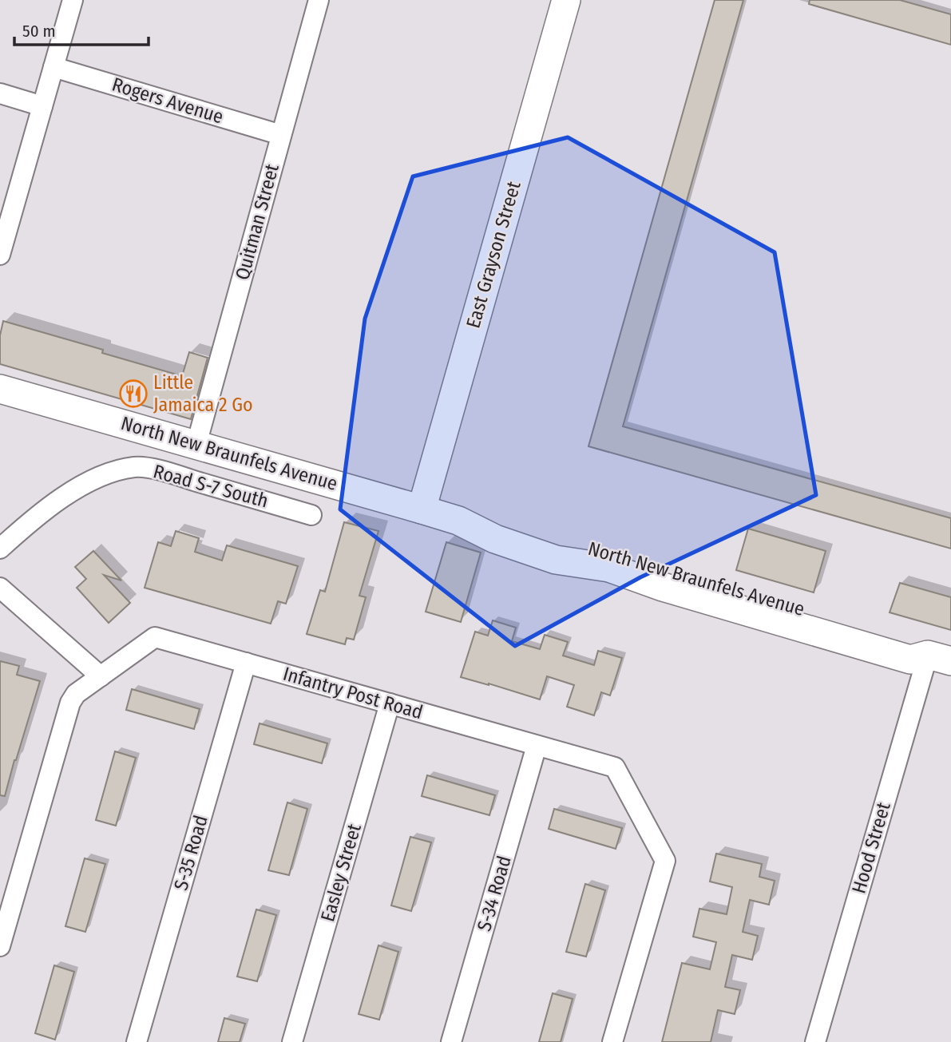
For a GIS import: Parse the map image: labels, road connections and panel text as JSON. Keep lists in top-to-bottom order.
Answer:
{
  "streets": {
    "street": [
      "Rogers Avenue",
      "Quitman Street",
      "East Grayson Street",
      "North New Braunfels Avenue",
      "Road S-7 South",
      "Infantry Post Road",
      "Hood Street",
      "S-35 Road",
      "Easley Street",
      "S-34 Road"
    ]
  },
  "crossings": [
    ["Rogers Avenue", "Quitman Street"],
    ["Quitman Street", "North New Braunfels Avenue"],
    ["East Grayson Street", "North New Braunfels Avenue"],
    ["North New Braunfels Avenue", "Hood Street"],
    ["Infantry Post Road", "S-35 Road"],
    ["Infantry Post Road", "Easley Street"],
    ["Infantry Post Road", "S-34 Road"]
  ],
  "places": {
    "restaurant": ["Little Jamaica 2 Go"]
  },
  "scale_bar": "50 m"
}
